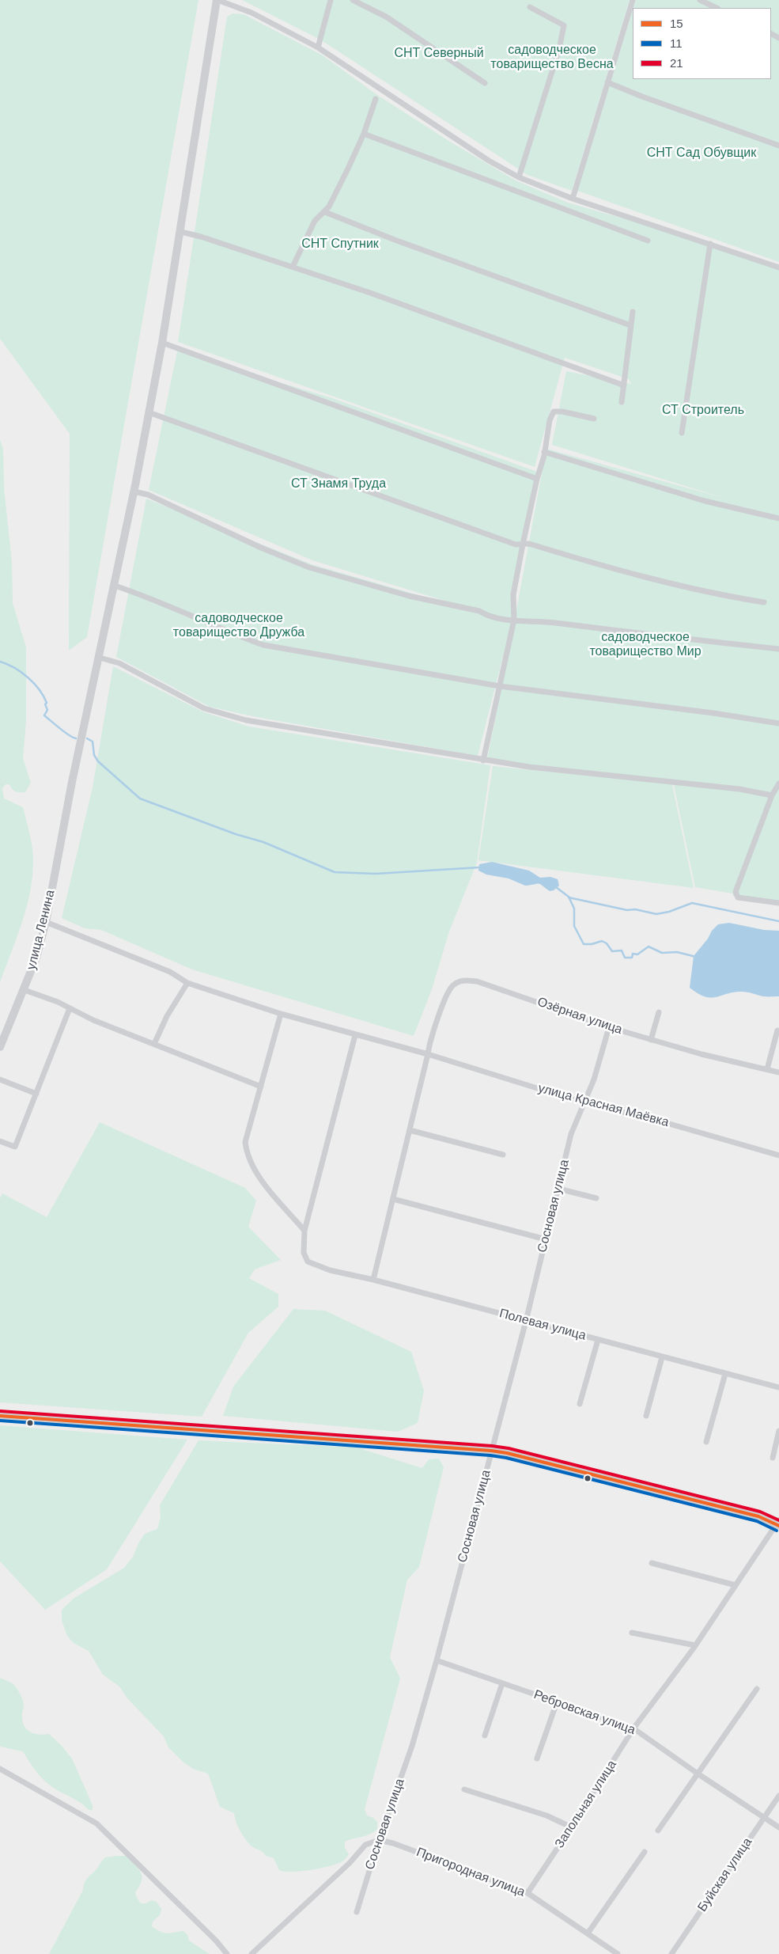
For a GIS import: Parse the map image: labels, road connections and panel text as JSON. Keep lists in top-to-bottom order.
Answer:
{
  "streets": {
    "main road": ["улица Ленина"],
    "street": [
      "Озёрная улица",
      "улица Красная Маёвка",
      "Сосновая улица",
      "Полевая улица",
      "Ребровская улица",
      "Запольная улица",
      "Пригородная улица",
      "Буйская улица"
    ]
  },
  "crossings": [
    ["улица Ленина", "улица Красная Маёвка"],
    ["Озёрная улица", "улица Красная Маёвка"],
    ["Озёрная улица", "Сосновая улица"],
    ["улица Красная Маёвка", "Сосновая улица"],
    ["Сосновая улица", "Полевая улица"],
    ["Сосновая улица", "Ребровская улица"],
    ["Сосновая улица", "Пригородная улица"],
    ["Ребровская улица", "Запольная улица"],
    ["Ребровская улица", "Буйская улица"],
    ["Запольная улица", "Пригородная улица"]
  ],
  "parks": [
    "садоводческое товарищество Весна",
    "СНТ Северный",
    "СНТ Сад Обувщик",
    "СНТ Спутник",
    "СТ Строитель",
    "СТ Знамя Труда",
    "садоводческое товарищество Дружба",
    "садоводческое товарищество Мир"
  ],
  "lines": ["transit line 21", "transit line 15", "transit line 11"],
  "legend": ["15", "11", "21"]
}
